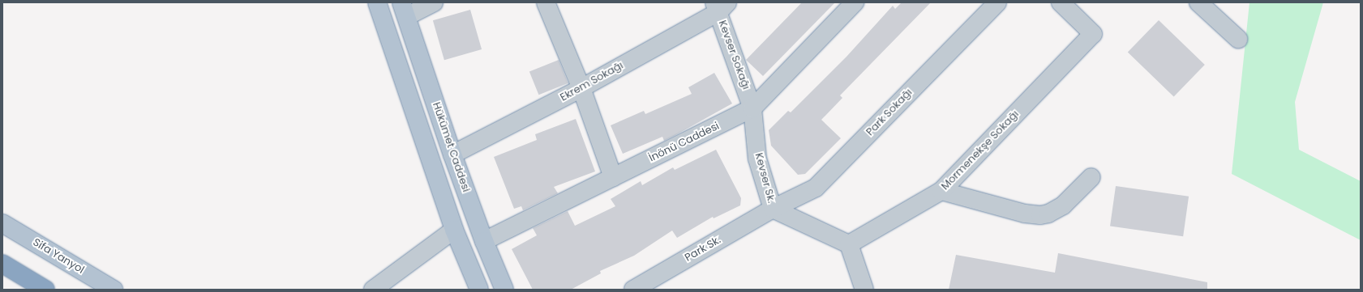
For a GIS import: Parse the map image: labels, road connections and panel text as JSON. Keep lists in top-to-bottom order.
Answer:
{
  "streets": {
    "main road": ["Hükümet Caddesi", "Sifa Yanyol"],
    "street": [
      "Kevser Sokağı",
      "Ekrem Sokağı",
      "Park Sokağı",
      "İnönü Caddesi",
      "Mormenekşe Sokağı",
      "Kevser Sk.",
      "Park Sk."
    ]
  },
  "crossings": [
    ["Kevser Sokağı", "Ekrem Sokağı"],
    ["Kevser Sokağı", "İnönü Caddesi"],
    ["Kevser Sokağı", "Kevser Sk."],
    ["Ekrem Sokağı", "Hükümet Caddesi"],
    ["Park Sokağı", "Kevser Sk."],
    ["Park Sokağı", "Park Sk."],
    ["İnönü Caddesi", "Hükümet Caddesi"],
    ["İnönü Caddesi", "Kevser Sk."],
    ["Kevser Sk.", "Park Sk."]
  ]
}
